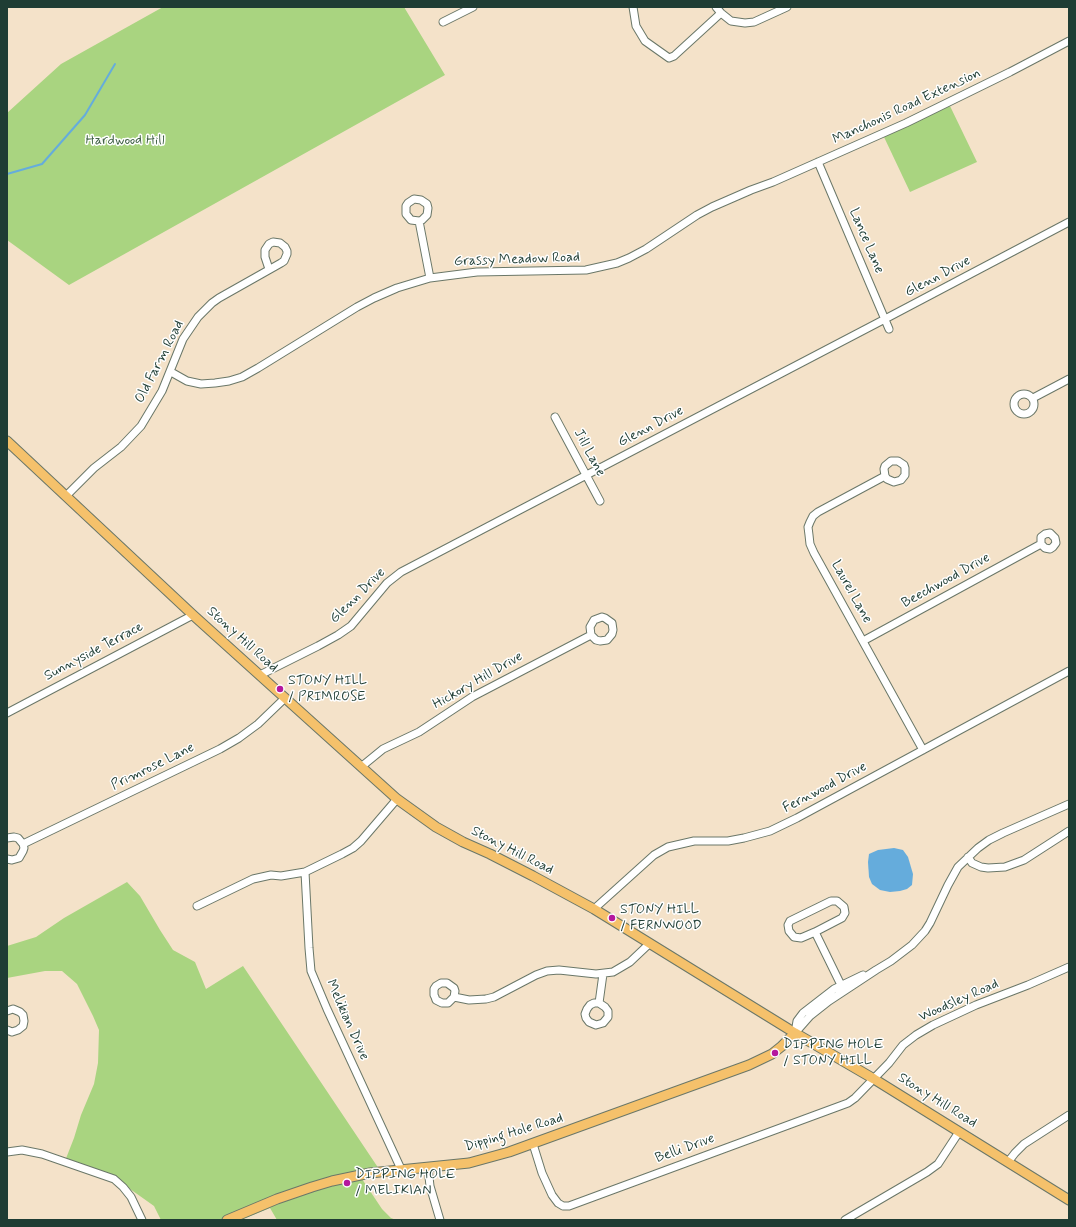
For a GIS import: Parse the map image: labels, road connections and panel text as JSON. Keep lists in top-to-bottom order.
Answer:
{
  "streets": {
    "main road": ["Stony Hill Road", "Dipping Hole Road"],
    "street": [
      "Manchonis Road Extension",
      "Lance Lane",
      "Grassy Meadow Road",
      "Glenn Drive",
      "Old Farm Road",
      "Jill Lane",
      "Beechwood Drive",
      "Laurel Lane",
      "Sunnyside Terrace",
      "Hickory Hill Drive",
      "Primrose Lane",
      "Fernwood Drive",
      "Woodsley Road",
      "Melikian Drive",
      "Belli Drive"
    ]
  },
  "crossings": [
    ["Manchonis Road Extension", "Lance Lane"],
    ["Manchonis Road Extension", "Grassy Meadow Road"],
    ["Lance Lane", "Glenn Drive"],
    ["Grassy Meadow Road", "Old Farm Road"],
    ["Glenn Drive", "Jill Lane"],
    ["Glenn Drive", "Stony Hill Road"],
    ["Old Farm Road", "Stony Hill Road"],
    ["Beechwood Drive", "Laurel Lane"],
    ["Laurel Lane", "Fernwood Drive"],
    ["Stony Hill Road", "Sunnyside Terrace"],
    ["Stony Hill Road", "Hickory Hill Drive"],
    ["Stony Hill Road", "Primrose Lane"],
    ["Stony Hill Road", "Fernwood Drive"],
    ["Stony Hill Road", "Woodsley Road"],
    ["Stony Hill Road", "Dipping Hole Road"],
    ["Stony Hill Road", "Belli Drive"],
    ["Woodsley Road", "Belli Drive"],
    ["Melikian Drive", "Dipping Hole Road"],
    ["Dipping Hole Road", "Belli Drive"]
  ],
  "parks": ["Hardwood Hill"],
  "places": [
    "STONY HILL / PRIMROSE",
    "STONY HILL / FERNWOOD",
    "DIPPING HOLE / STONY HILL",
    "DIPPING HOLE / MELIKIAN"
  ]
}
